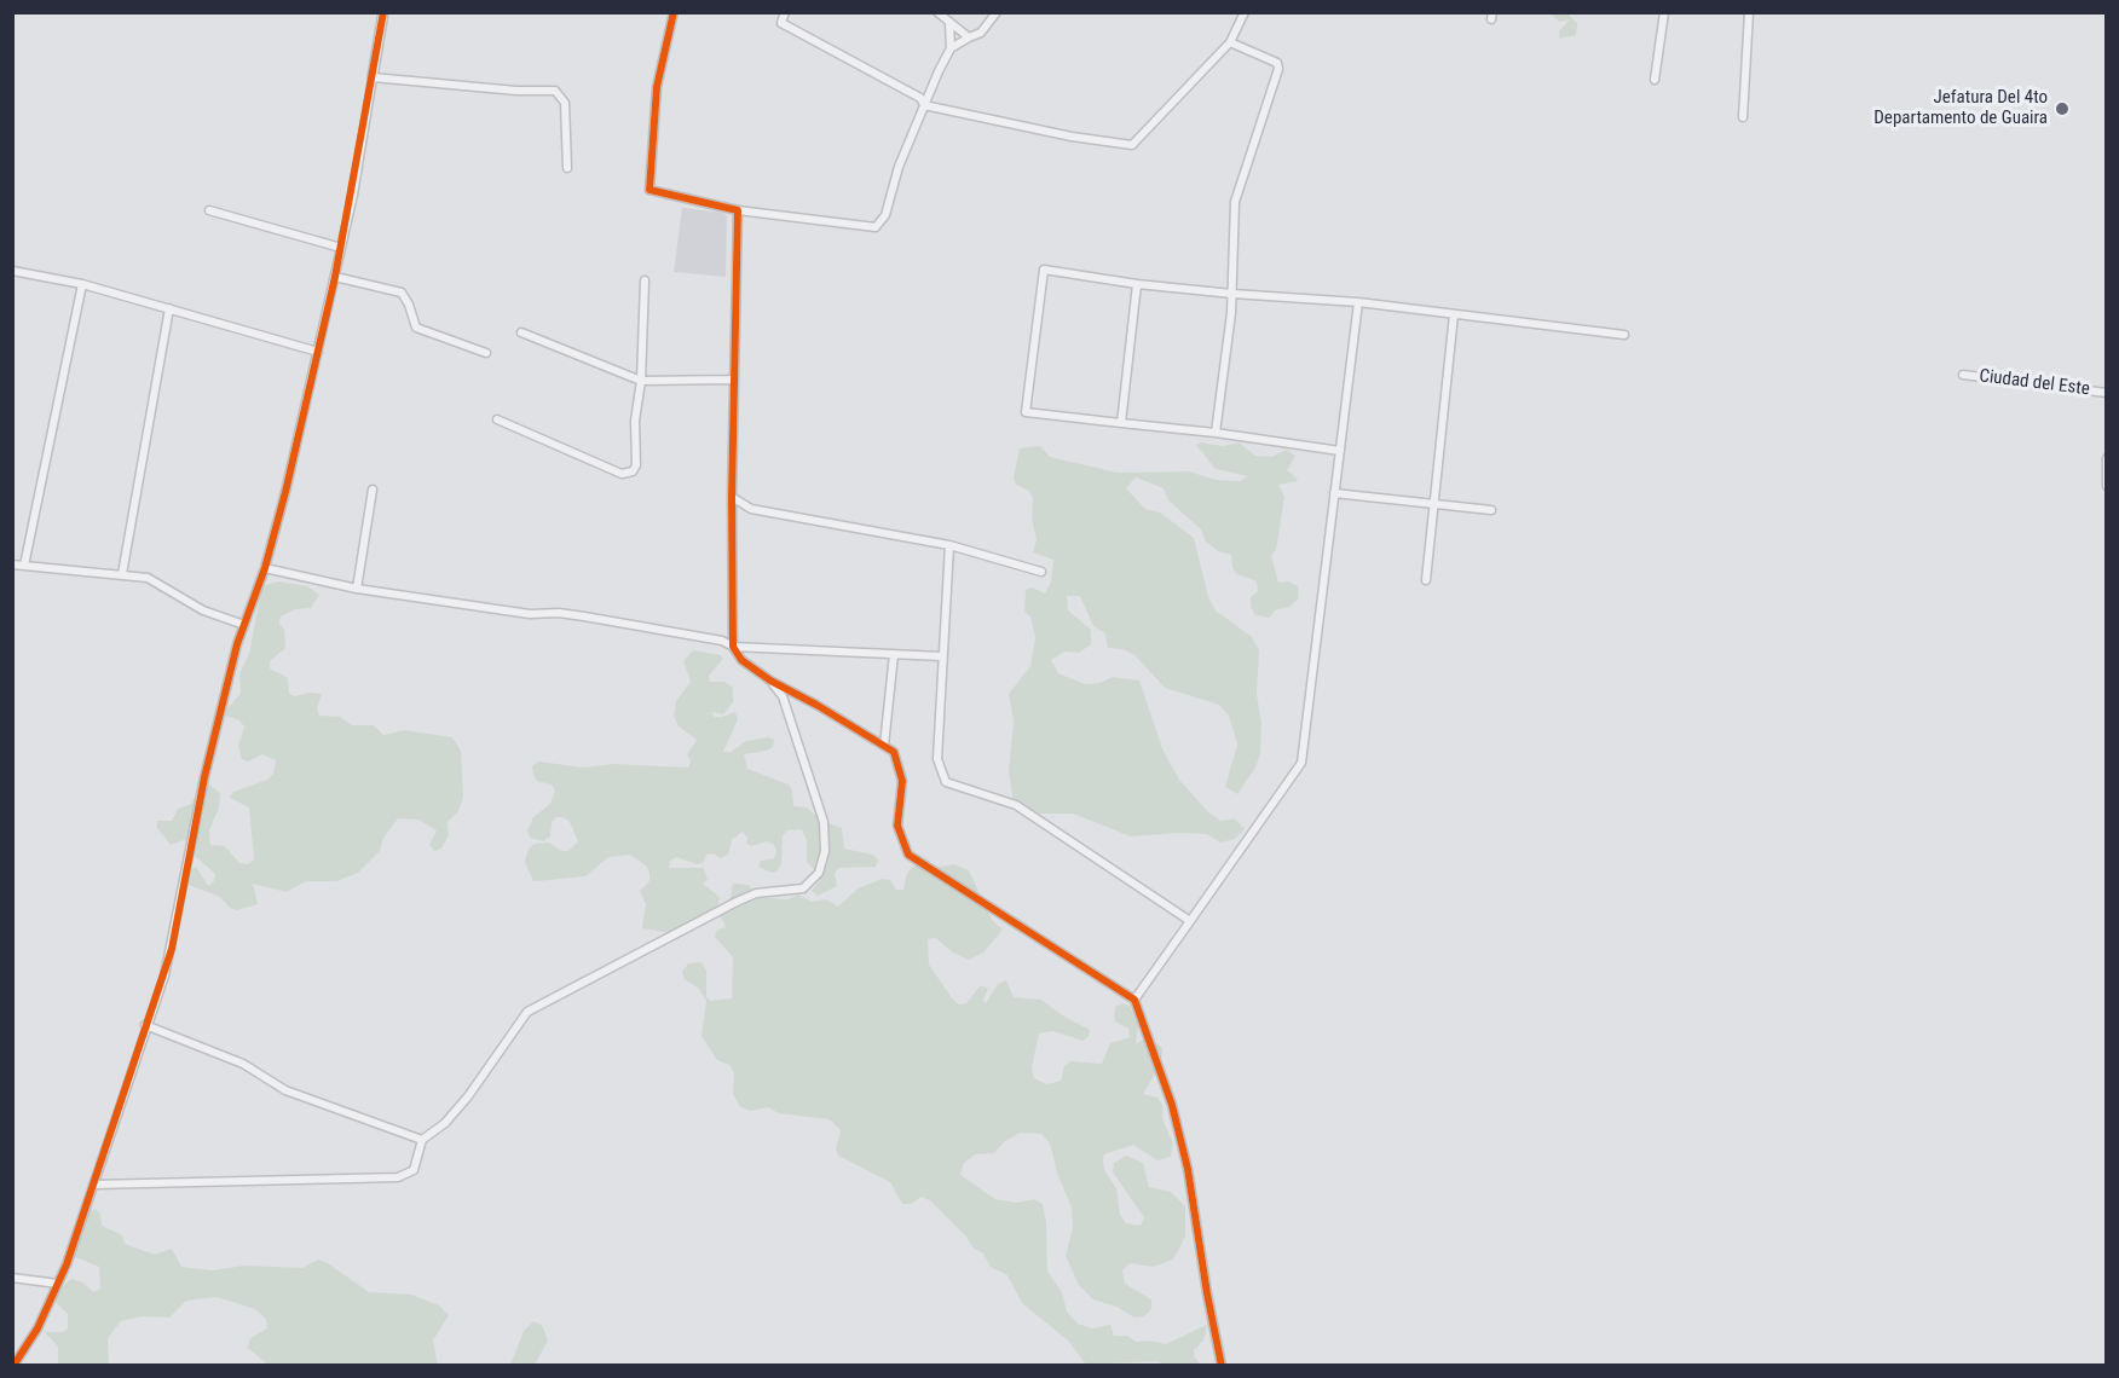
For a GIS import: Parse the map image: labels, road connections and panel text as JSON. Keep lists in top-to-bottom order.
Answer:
{
  "streets": {
    "street": ["Ciudad del Este"]
  },
  "places": ["Jefatura Del 4to Departamento de Guaira"]
}
